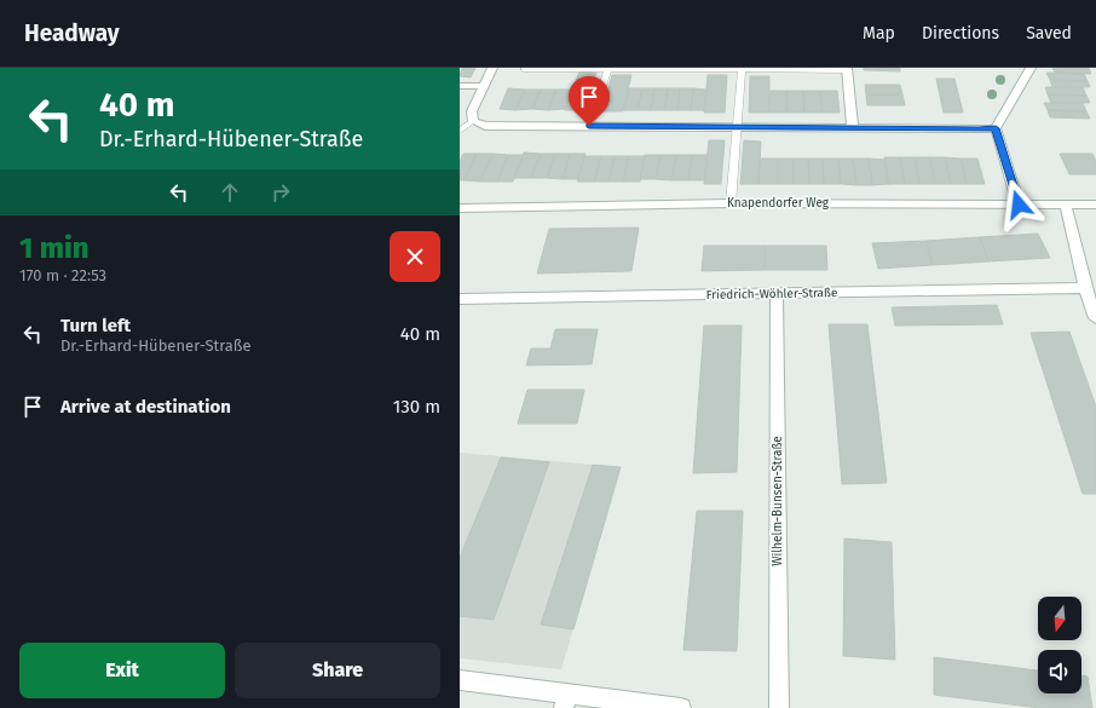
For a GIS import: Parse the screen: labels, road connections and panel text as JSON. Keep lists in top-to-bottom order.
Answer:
{
  "streets": {
    "street": ["Knapendorfer Weg", "Friedrich-Wöhler-Straße", "Wilhelm-Bunsen-Straße"]
  },
  "crossings": [
    ["Friedrich-Wöhler-Straße", "Wilhelm-Bunsen-Straße"]
  ],
  "north": "bottom",
  "page": {
    "header": "Headway",
    "nav": ["Map", "Directions", "Saved"],
    "turn": ["40 m", "Dr.-Erhard-Hübener-Straße"],
    "heading": ["1 min", "170 m · 22:53"],
    "list": [
      {
        "name": "Turn left",
        "note": "Dr.-Erhard-Hübener-Straße",
        "value": "40 m"
      },
      {
        "name": "Arrive at destination",
        "value": "130 m"
      }
    ],
    "buttons": ["Exit", "Share"]
  }
}
